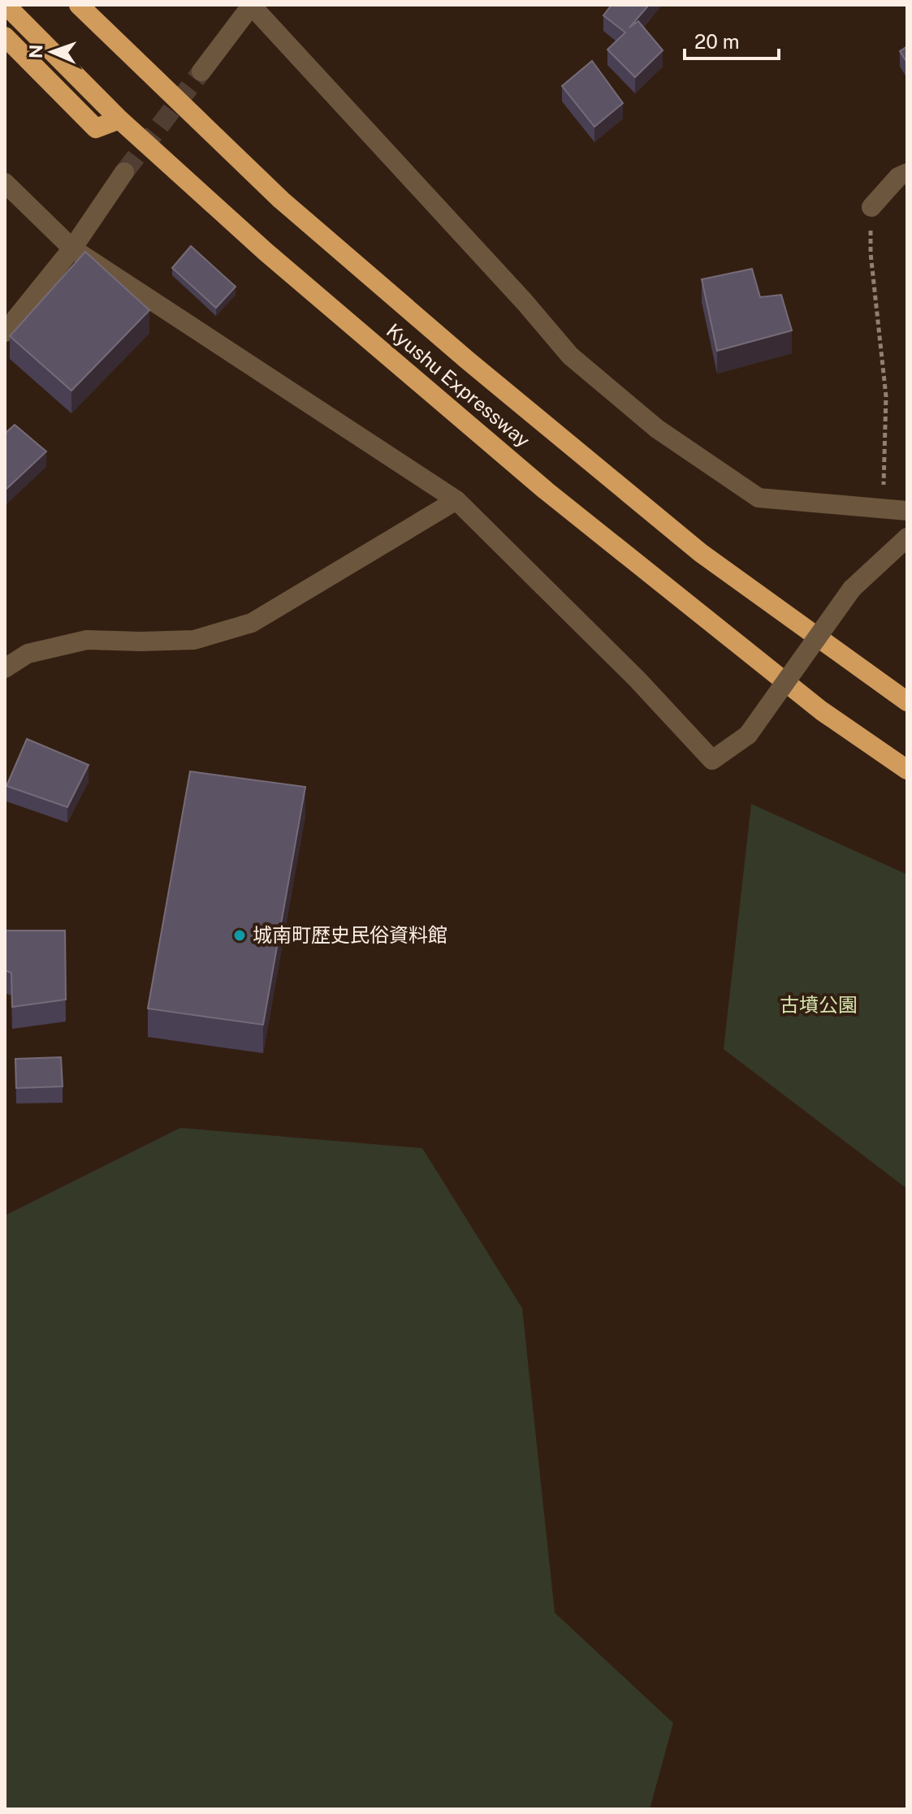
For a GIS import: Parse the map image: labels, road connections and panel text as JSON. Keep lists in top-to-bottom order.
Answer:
{
  "streets": {
    "highway": ["Kyushu Expressway"]
  },
  "parks": ["古墳公園"],
  "places": ["城南町歴史民俗資料館"],
  "scale_bar": "20 m",
  "north": "left"
}
